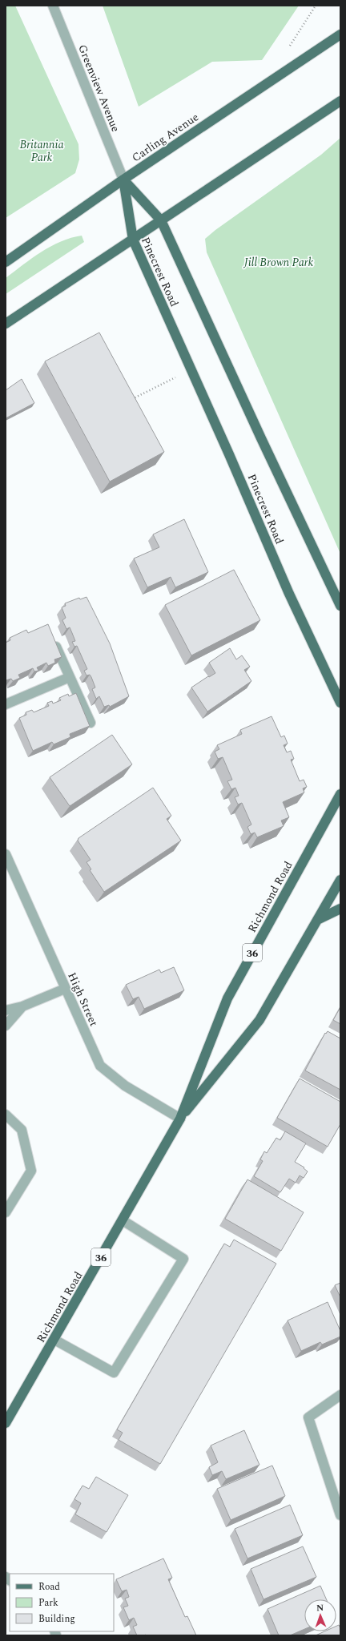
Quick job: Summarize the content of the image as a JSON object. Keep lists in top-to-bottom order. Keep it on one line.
{"streets":{"main road":["Carling Avenue","Pinecrest Road","Richmond Road","36"],"street":["Greenview Avenue","High Street"]},"crossings":[["Greenview Avenue","Carling Avenue"],["Greenview Avenue","Pinecrest Road"],["Carling Avenue","Pinecrest Road"],["Richmond Road","High Street"]],"parks":["Britannia Park","Jill Brown Park"],"legend":["Road","Park","Building"],"north":"top"}
